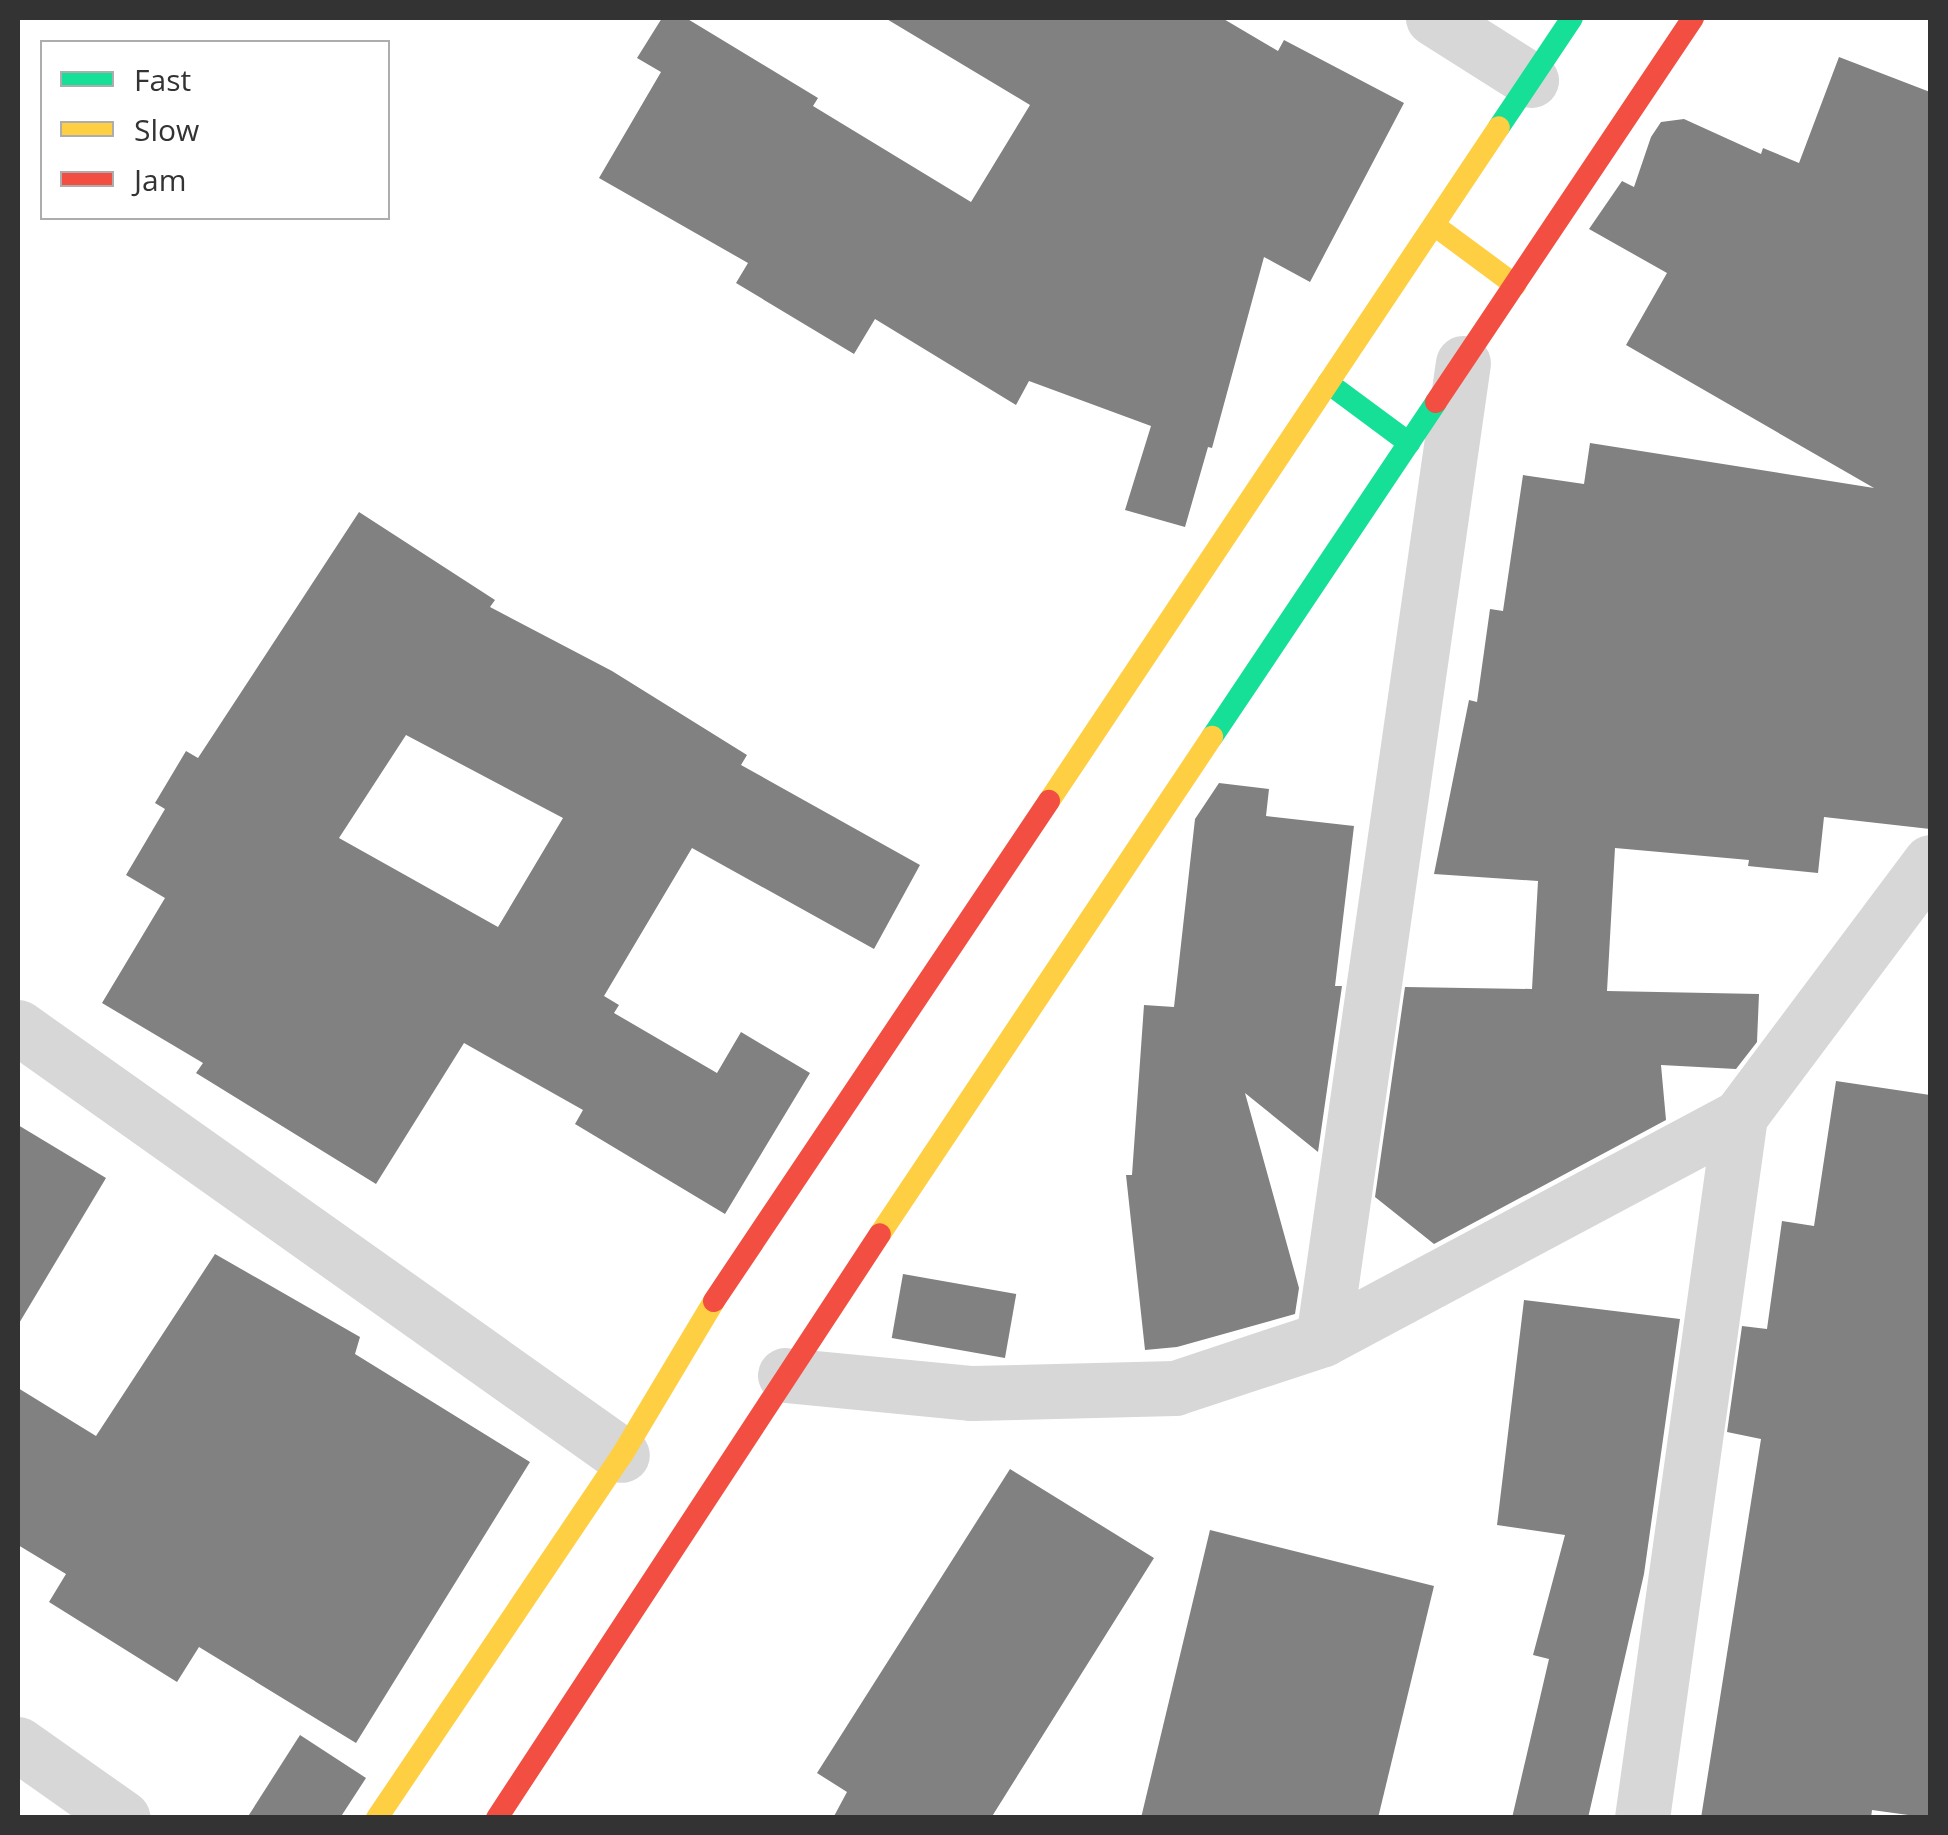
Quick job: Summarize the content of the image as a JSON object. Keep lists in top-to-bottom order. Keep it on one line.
{"legend":["Fast","Slow","Jam"]}
